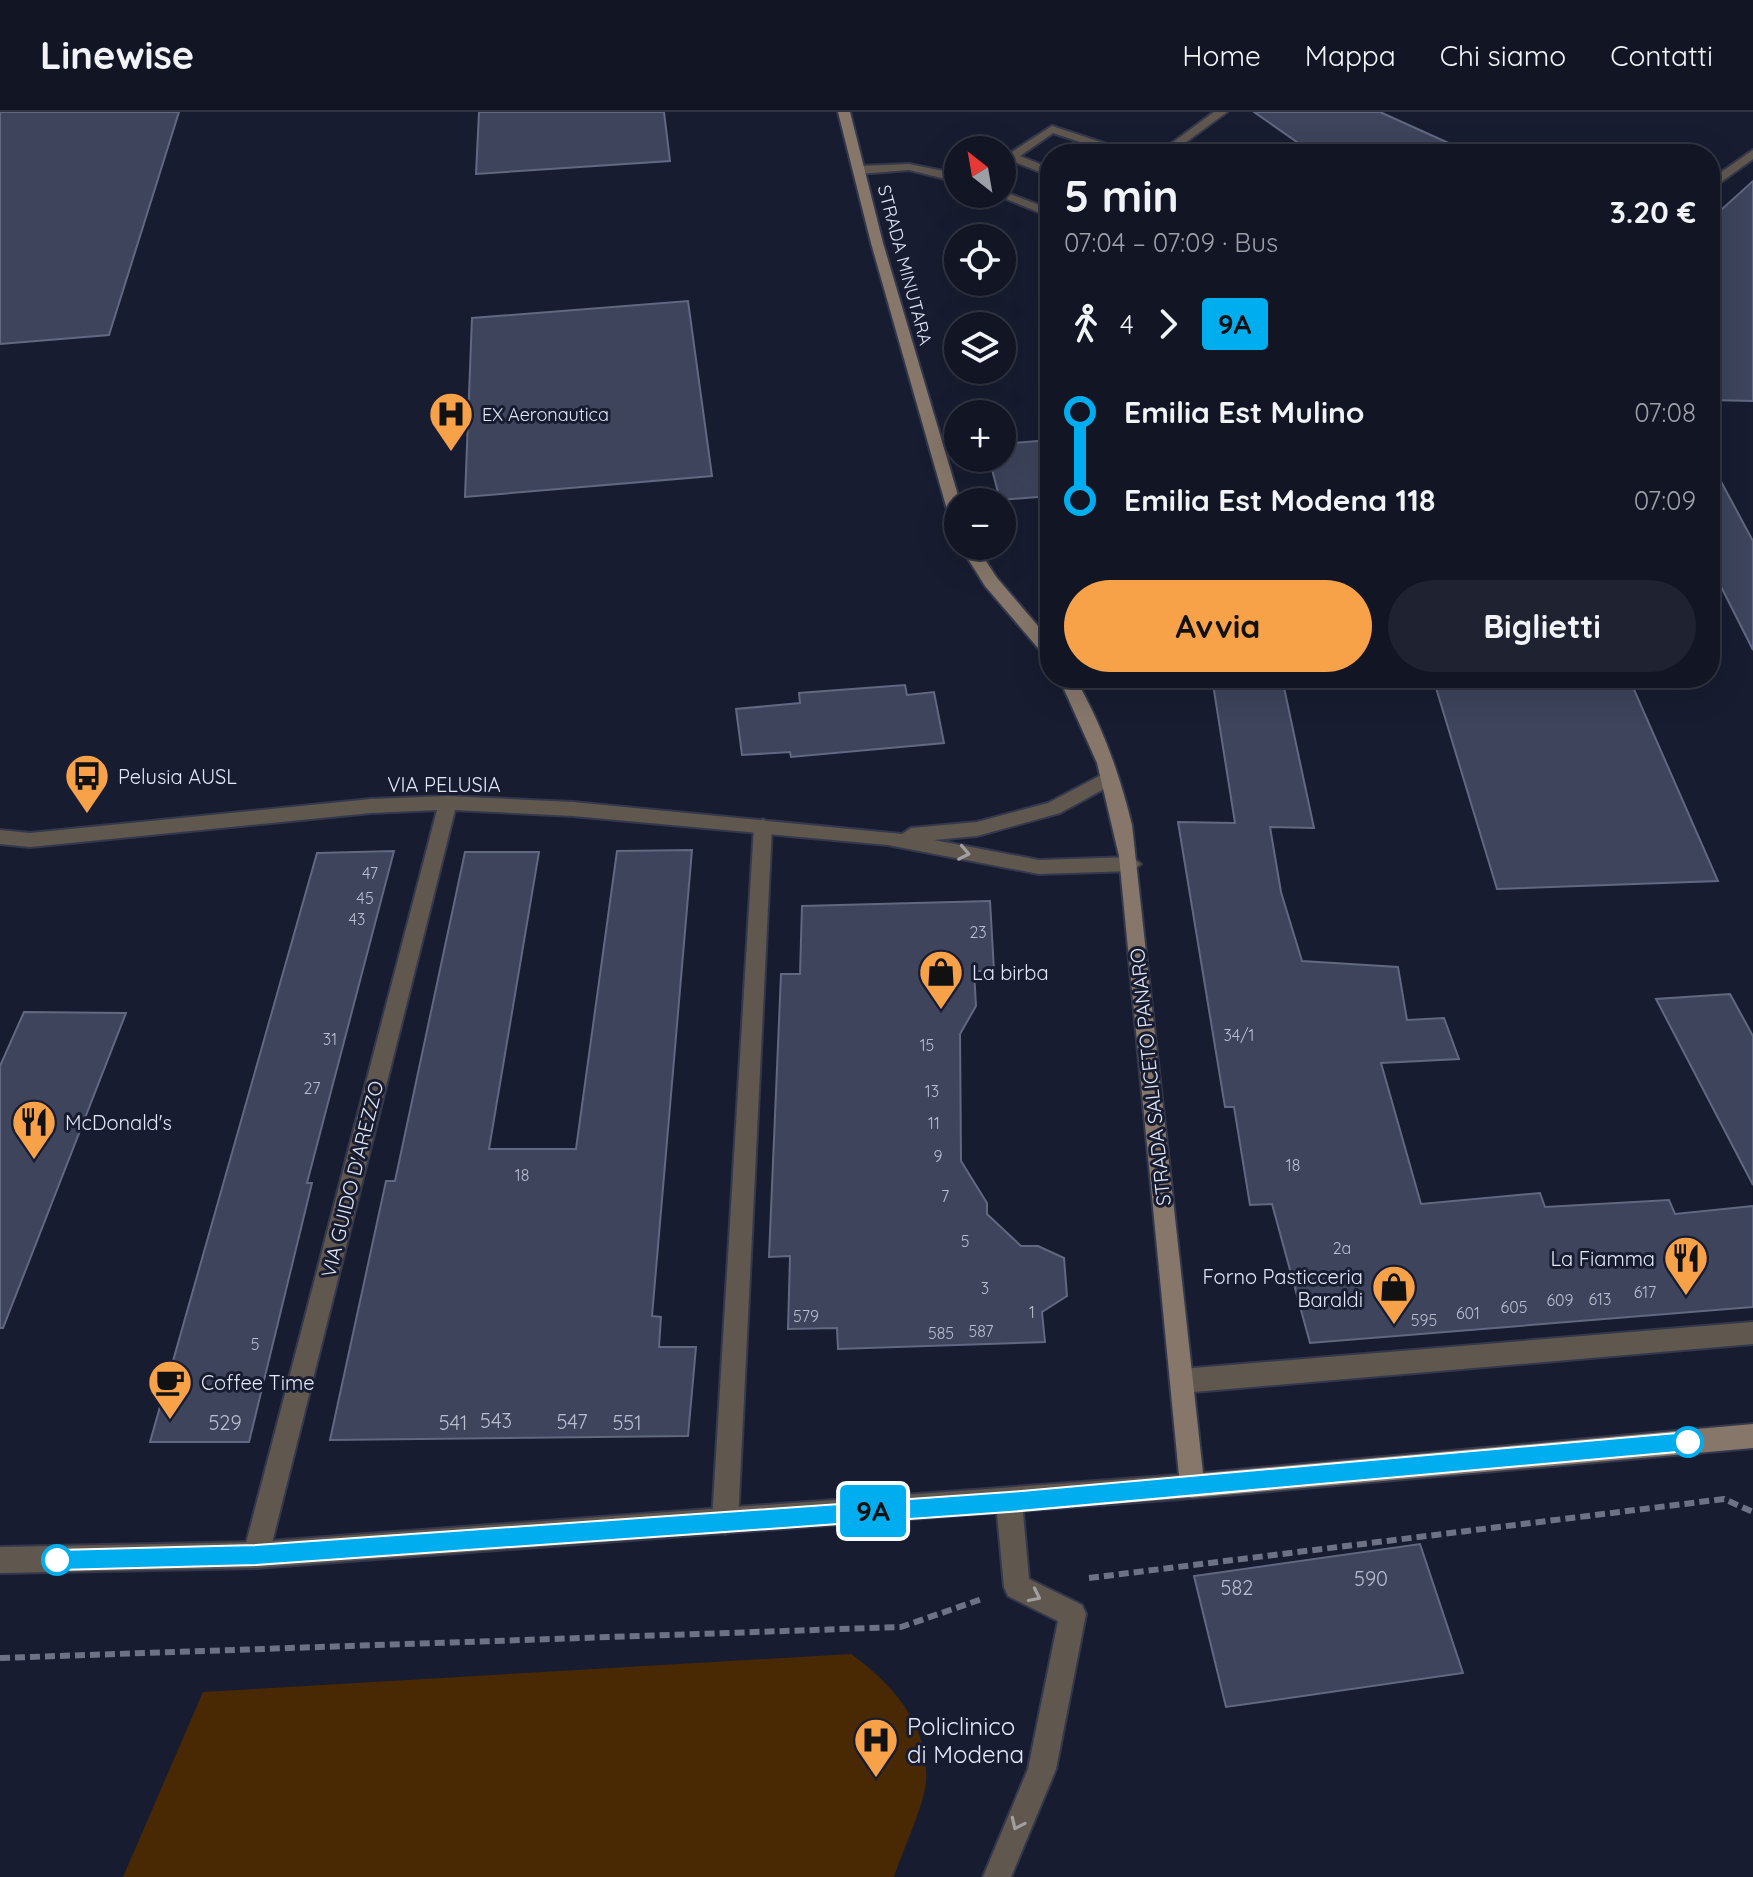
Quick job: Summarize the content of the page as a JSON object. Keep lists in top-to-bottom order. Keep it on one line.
{"streets":{"main road":["STRADA MINUTARA","STRADA SALICETO PANARO"],"street":["VIA PELUSIA","VIA GUIDO D'AREZZO"]},"crossings":[["VIA PELUSIA","STRADA SALICETO PANARO"],["VIA PELUSIA","VIA GUIDO D'AREZZO"]],"places":{"hospital":["EX Aeronautica","Policlinico di Modena"],"bus stop":["Pelusia AUSL"],"shop":["La birba","Forno Pasticceria Baraldi"],"restaurant":["McDonald's","La Fiamma"],"cafe":["Coffee Time"]},"lines":["bus line 9A"],"house_numbers":["47","45","43","23","34/1","31","15","27","13","11","9","18","18","7","5","2a","3","617","613","609","605","1","601","579","595","587","585","5","543","547","529","541","551","590","582"],"north":"top left","page":{"header":"Linewise","nav":["Home","Mappa","Chi siamo","Contatti"],"on_map":"9A","map_buttons":["+","−"],"heading":["5 min","07:04 – 07:09 · Bus","3.20 €"],"legs":["4","9A"],"list":[{"name":"Emilia Est Mulino","value":"07:08"},{"name":"Emilia Est Modena 118","value":"07:09"}],"buttons":["Avvia","Biglietti"]}}
